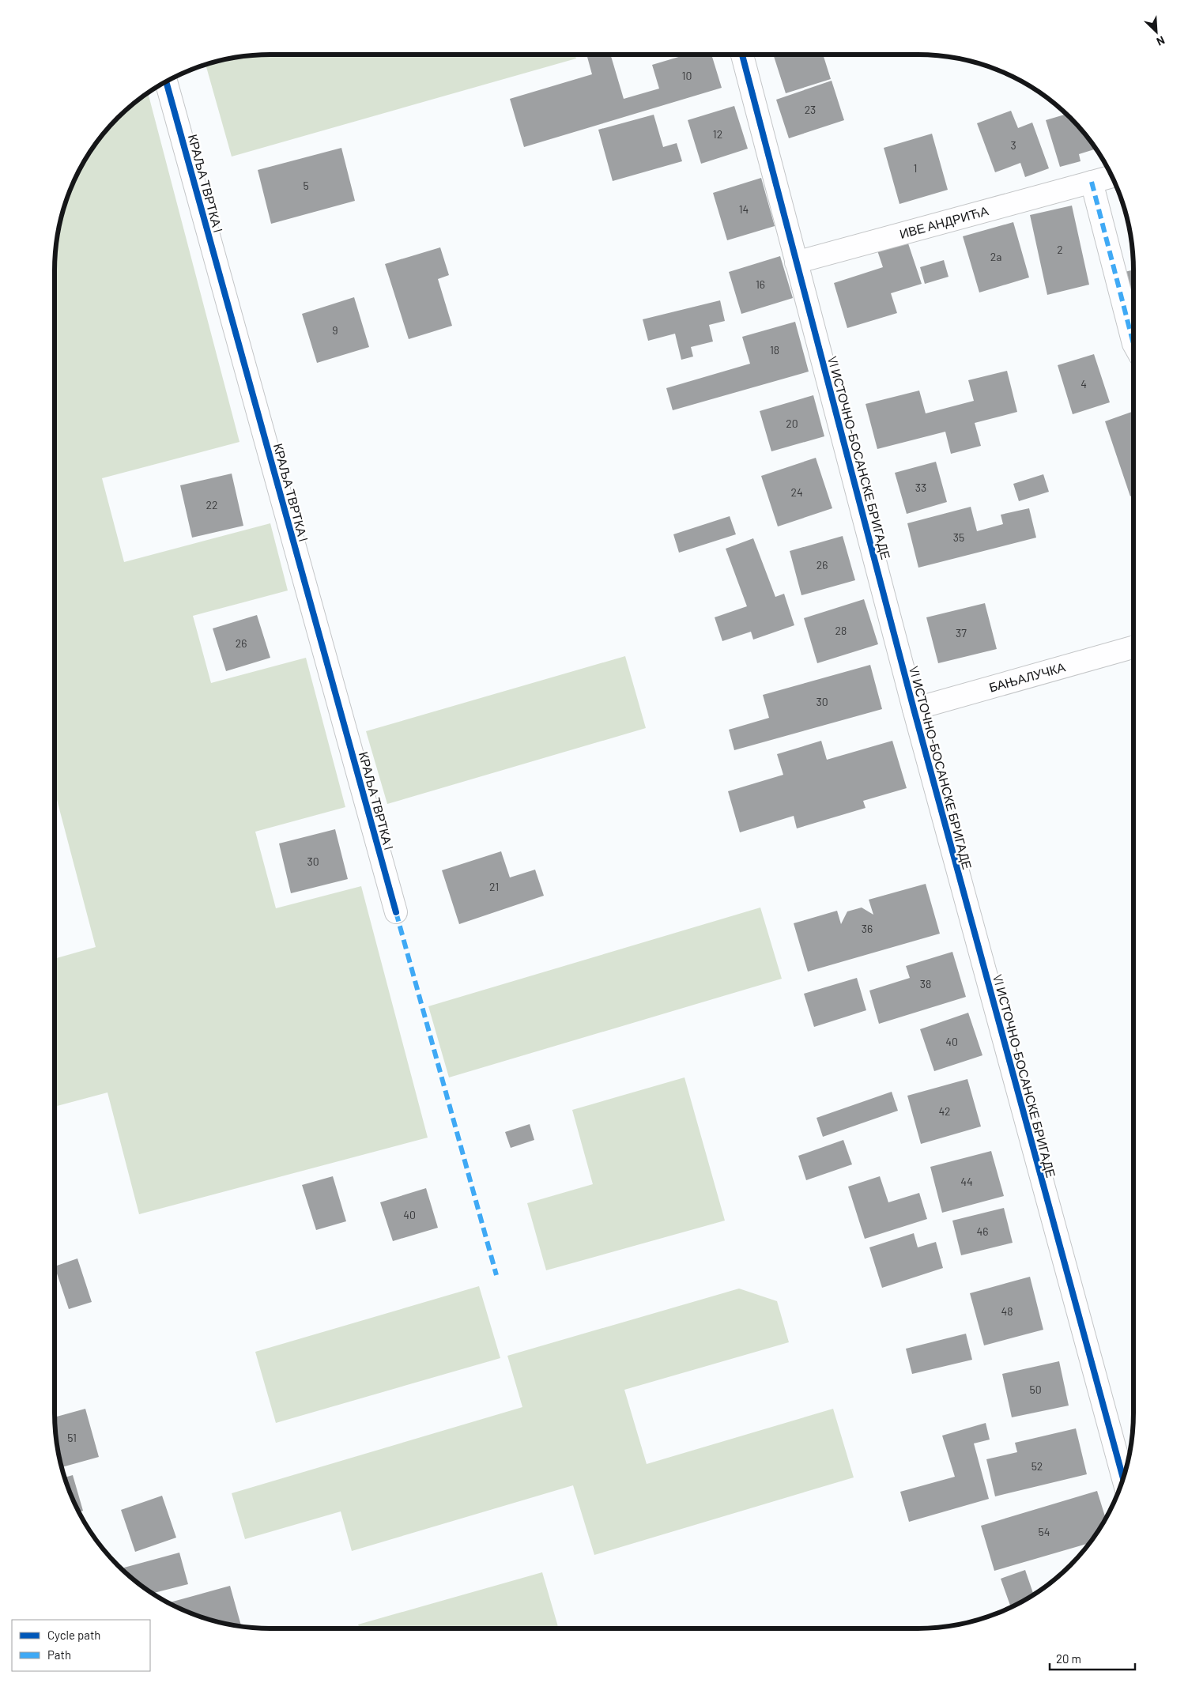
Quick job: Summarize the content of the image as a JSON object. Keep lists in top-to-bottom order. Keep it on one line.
{"streets":{"street":["КРАЉА ТВРТКА I","ИВЕ АНДРИЋА","VI ИСТОЧНО-БОСАНСКЕ БРИГАДЕ","БАЊАЛУЧКА"]},"crossings":[["ИВЕ АНДРИЋА","VI ИСТОЧНО-БОСАНСКЕ БРИГАДЕ"],["VI ИСТОЧНО-БОСАНСКЕ БРИГАДЕ","БАЊАЛУЧКА"]],"house_numbers":["10","23","12","3","1","5","14","2","2a","16","9","18","4","20","33","24","22","35","26","28","37","26","30","30","21","36","38","40","42","44","40","46","48","50","51","52","54"],"legend":["Cycle path","Path"],"scale_bar":"20 m","north":"bottom right"}
